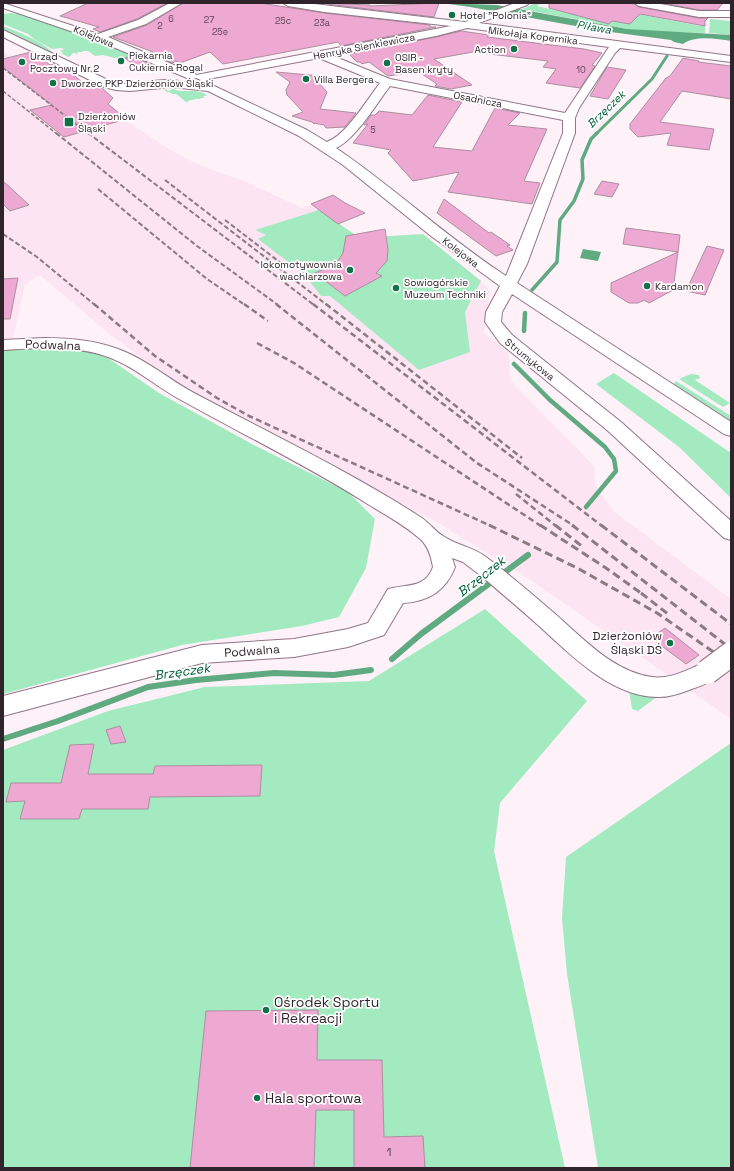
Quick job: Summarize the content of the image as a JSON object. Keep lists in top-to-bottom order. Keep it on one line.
{"streets":{"street":["Mikołaja Kopernika","Kolejowa","Henryka Sienkiewicza","Osadnicza","Podwalna","Strumykowa"]},"crossings":[["Mikołaja Kopernika","Henryka Sienkiewicza"],["Mikołaja Kopernika","Strumykowa"],["Kolejowa","Henryka Sienkiewicza"],["Kolejowa","Strumykowa"],["Henryka Sienkiewicza","Osadnicza"],["Osadnicza","Strumykowa"]],"water":["Piława","Brzęczek"],"places":{"other":["Hotel \"Polonia\"","Action","Piekarnia Cukiernia Rogal","Urząd Pocztowy Nr 2","OSIR - Basen kryty","Villa Bergera","Dworzec PKP Dzierżoniów Śląski","lokomotywownia wachlarzowa","Kardamon","Sowiogórskie Muzeum Techniki","Dzierżoniów Śląski DŚ","Ośrodek Sportu i Rekreacji","Hala sportowa"],"transit":["Dzierżoniów Śląski"]},"house_numbers":["6","27","25c","23a","2","25e","10","5","1"]}
